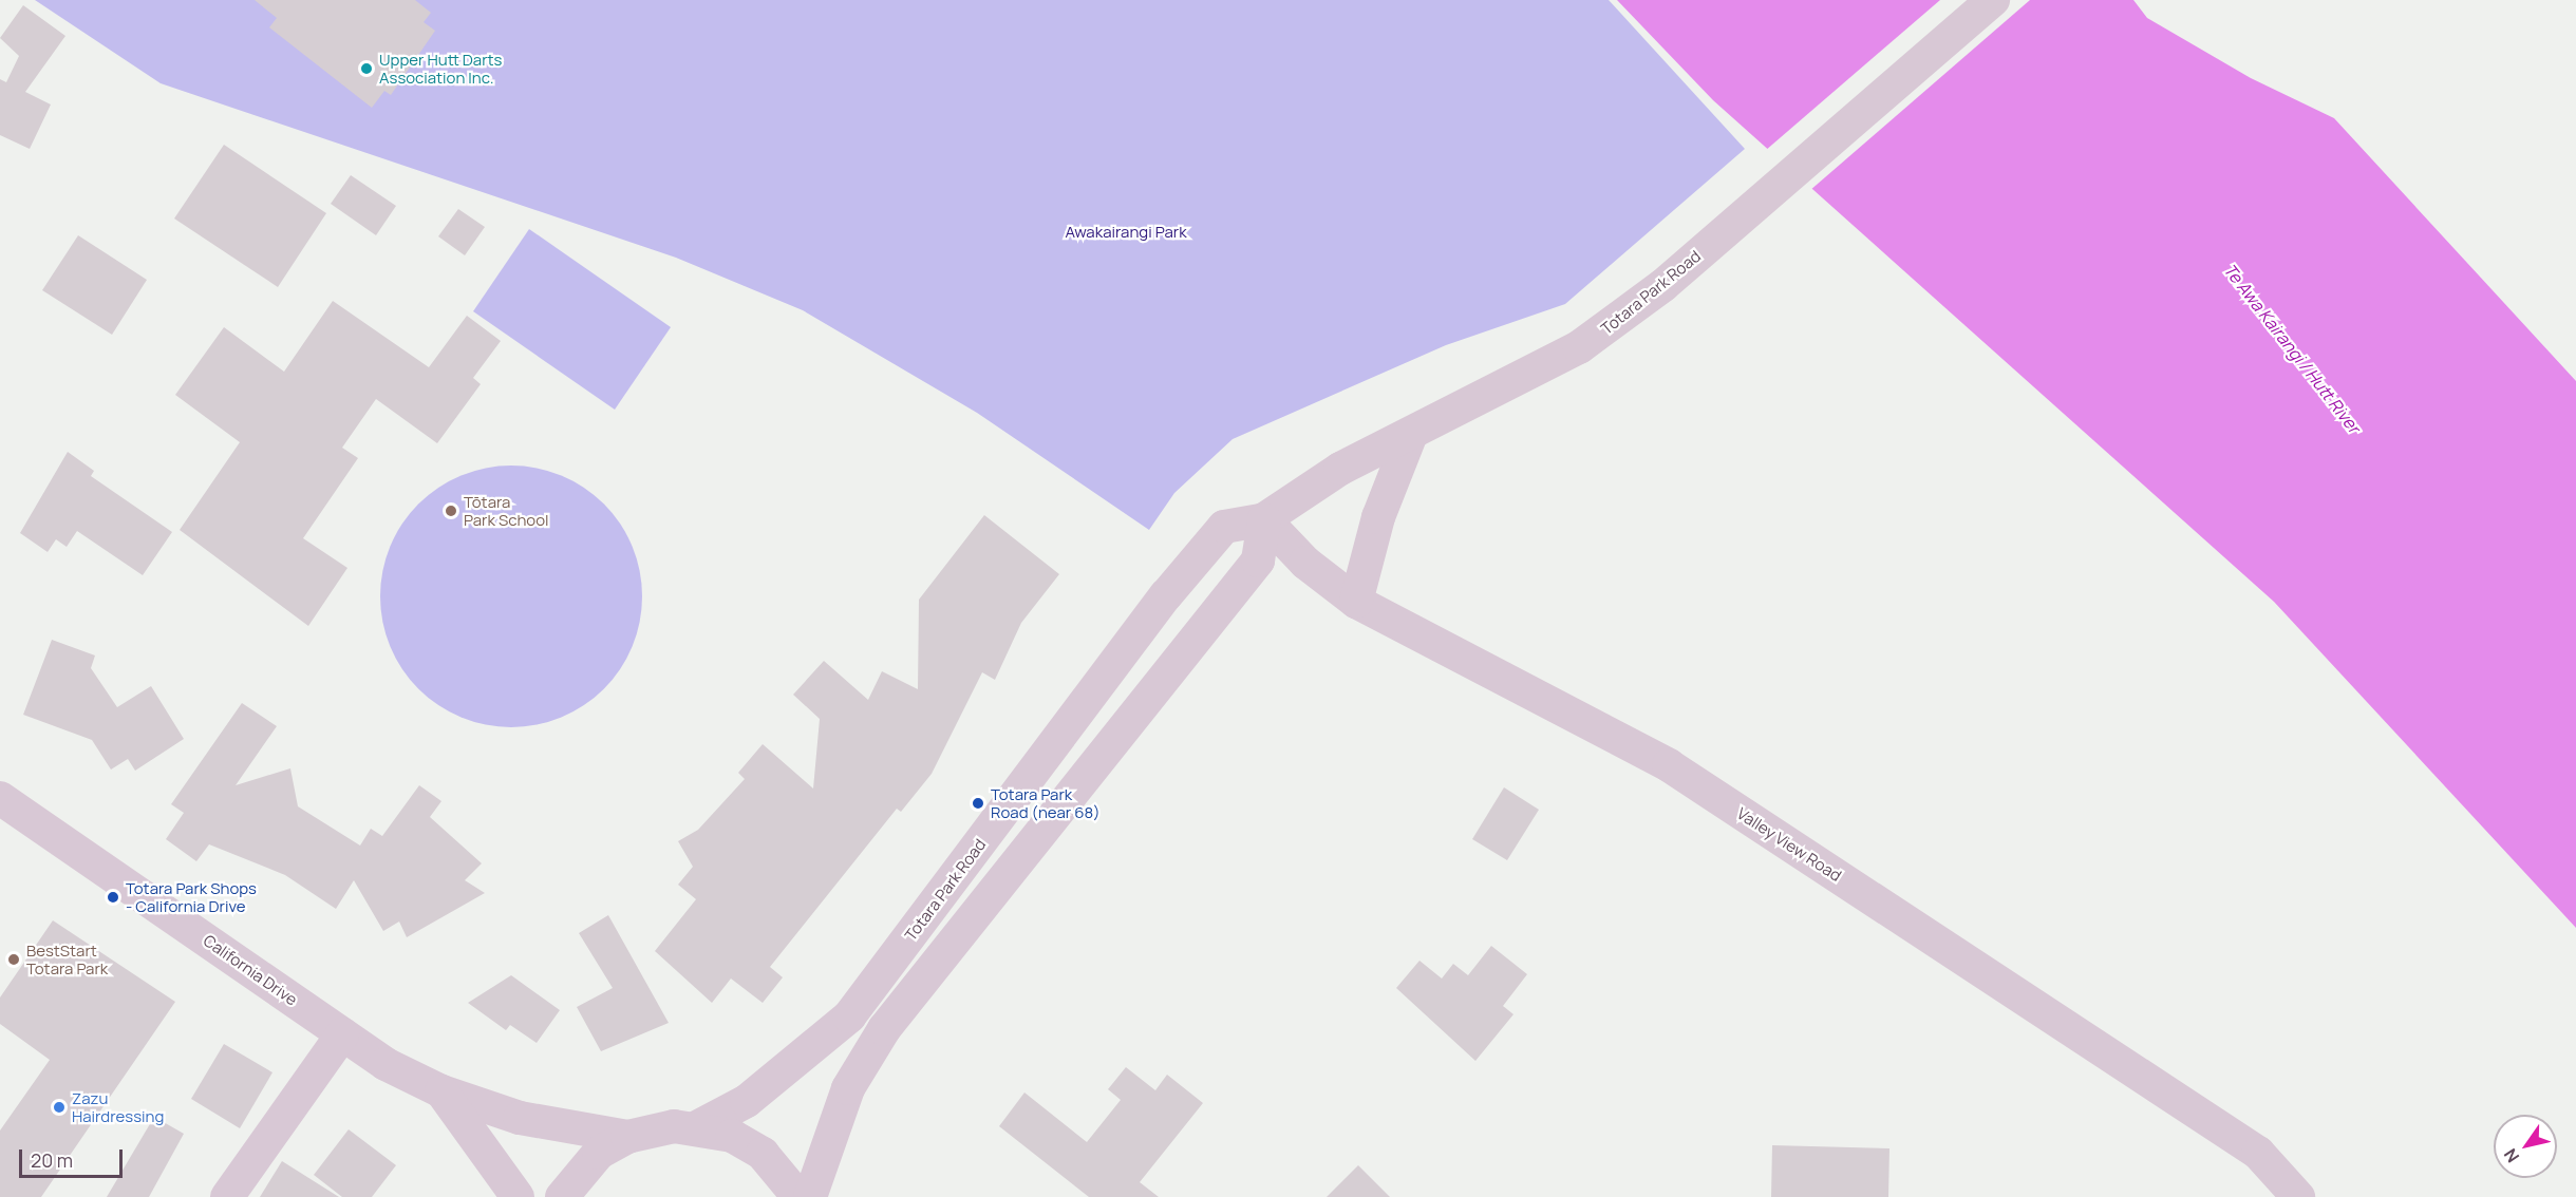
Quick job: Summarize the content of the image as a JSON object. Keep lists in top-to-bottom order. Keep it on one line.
{"streets":{"street":["Totara Park Road","Valley View Road","California Drive"]},"crossings":[["Totara Park Road","Valley View Road"]],"water":["Te Awa Kairangi / Hutt River"],"parks":["Awakairangi Park"],"places":["Upper Hutt Darts Association Inc.","Tōtara Park School","Totara Park Road (near 68)","Totara Park Shops - California Drive","BestStart Totara Park","Zazu Hairdressing"],"scale_bar":"20 m","north":"bottom left"}
